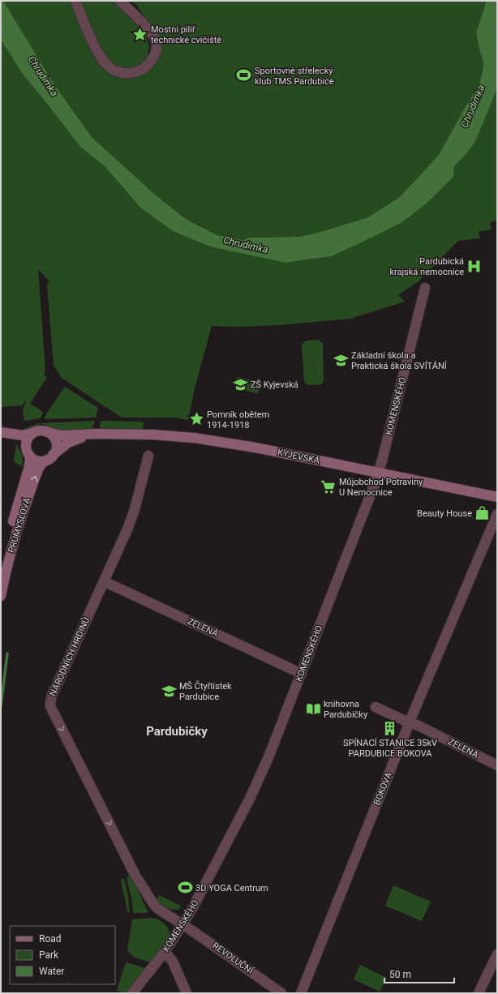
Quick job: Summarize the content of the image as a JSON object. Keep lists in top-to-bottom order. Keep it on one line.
{"streets":{"street":["KOMENSKÉHO","KYJEVSKÁ","PRŮMYSLOVÁ","ZELENÁ","NÁRODNÍCH HRDINŮ","BOKOVA","REVOLUČNÍ"]},"crossings":[["KOMENSKÉHO","KYJEVSKÁ"],["KOMENSKÉHO","ZELENÁ"],["KOMENSKÉHO","NÁRODNÍCH HRDINŮ"],["KOMENSKÉHO","REVOLUČNÍ"],["KYJEVSKÁ","PRŮMYSLOVÁ"],["ZELENÁ","NÁRODNÍCH HRDINŮ"],["ZELENÁ","BOKOVA"],["NÁRODNÍCH HRDINŮ","REVOLUČNÍ"]],"one_way":["NÁRODNÍCH HRDINŮ"],"districts":["Pardubičky"],"water":["Chrudimka"],"places":{"place":["Mostní pilíř technické cvičiště","Pomník obětem 1914-1918"],"sports":["Sportovně střelecký klub TMS Pardubice","3D YOGA Centrum"],"hospital":["Pardubická krajská nemocnice"],"school or university":["Základní škola a Praktická škola SVÍTÁNÍ","ZŠ Kyjevská","MŠ Čtyřlístek Pardubice"],"supermarket":["Můjobchod Potraviny U Nemocnice"],"shop":["Beauty House"],"library":["knihovna Pardubičky"],"building":["SPÍNACÍ STANICE 35kV PARDUBICE BOKOVA"]},"legend":["Road","Park","Water"],"scale_bar":"50 m"}
